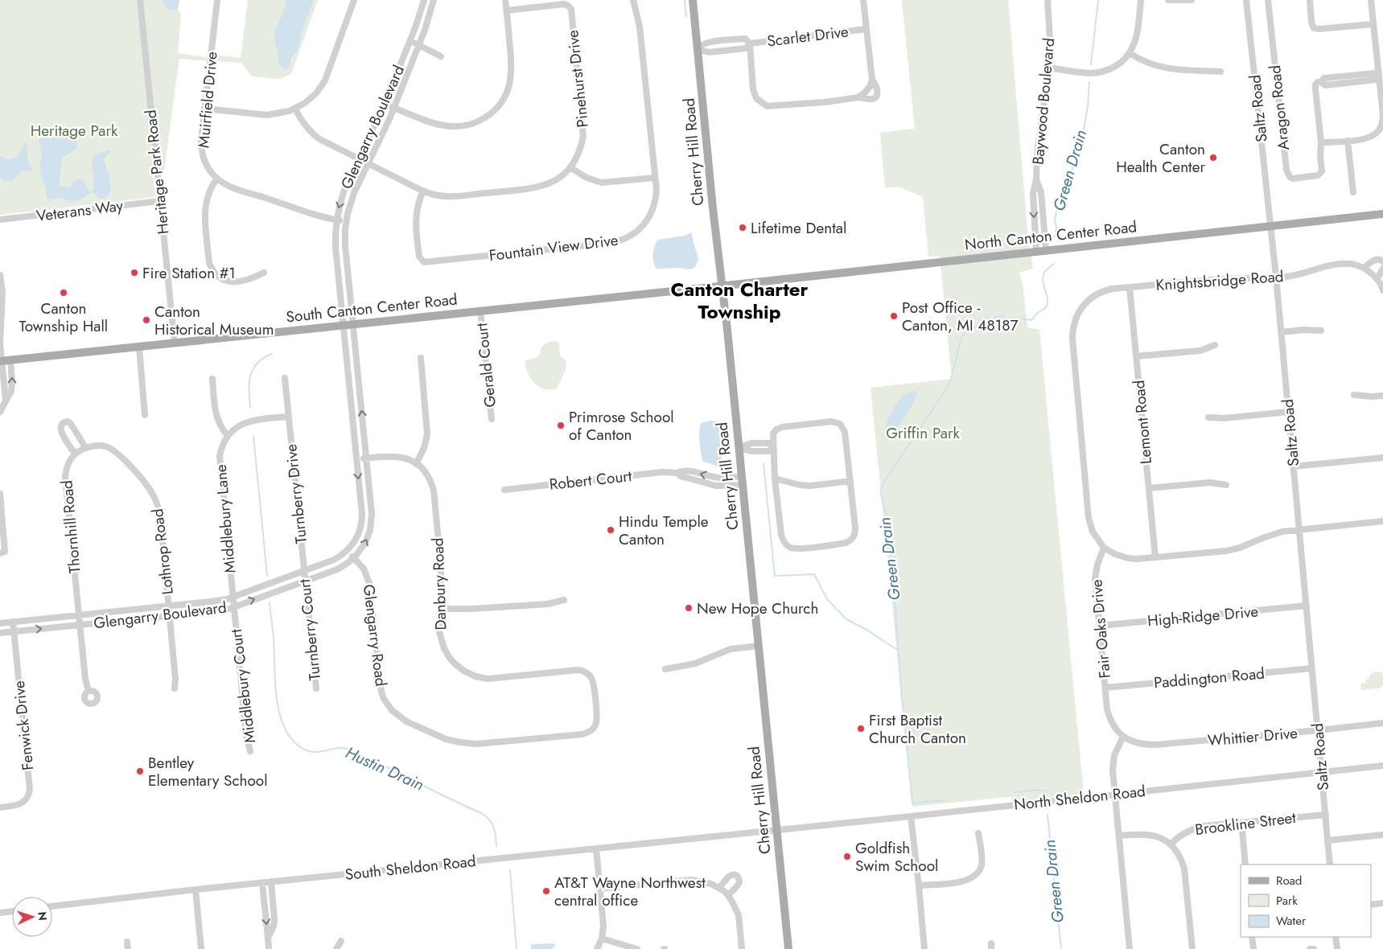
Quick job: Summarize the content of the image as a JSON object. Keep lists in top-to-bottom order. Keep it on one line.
{"streets":{"main road":["Cherry Hill Road","North Canton Center Road","South Canton Center Road"],"street":["Scarlet Drive","Pinehurst Drive","Muirfield Drive","Baywood Boulevard","Aragon Road","Saltz Road","Glengarry Boulevard","Heritage Park Road","Veterans Way","Fountain View Drive","Knightsbridge Road","Gerald Court","Lemont Road","Robert Court","Turnberry Drive","Middlebury Lane","Thornhill Road","Lothrop Road","Danbury Road","High-Ridge Drive","Fair Oaks Drive","Turnberry Court","Glengarry Road","Paddington Road","Middlebury Court","Fenwick Drive","Whittier Drive","North Sheldon Road","Brookline Street","South Sheldon Road"]},"crossings":[["Scarlet Drive","Cherry Hill Road"],["Pinehurst Drive","Glengarry Boulevard"],["Pinehurst Drive","Fountain View Drive"],["Muirfield Drive","Glengarry Boulevard"],["Baywood Boulevard","North Canton Center Road"],["Saltz Road","North Canton Center Road"],["Saltz Road","Knightsbridge Road"],["Saltz Road","High-Ridge Drive"],["Saltz Road","Paddington Road"],["Saltz Road","Whittier Drive"],["Saltz Road","North Sheldon Road"],["Saltz Road","Brookline Street"],["Glengarry Boulevard","South Canton Center Road"],["Glengarry Boulevard","Turnberry Drive"],["Glengarry Boulevard","Middlebury Lane"],["Glengarry Boulevard","Thornhill Road"],["Glengarry Boulevard","Lothrop Road"],["Glengarry Boulevard","Danbury Road"],["Glengarry Boulevard","Turnberry Court"],["Glengarry Boulevard","Glengarry Road"],["Glengarry Boulevard","Middlebury Court"],["Glengarry Boulevard","Fenwick Drive"],["Cherry Hill Road","North Canton Center Road"],["Cherry Hill Road","South Canton Center Road"],["Cherry Hill Road","Robert Court"],["Cherry Hill Road","North Sheldon Road"],["Cherry Hill Road","South Sheldon Road"],["Heritage Park Road","Veterans Way"],["Heritage Park Road","South Canton Center Road"],["North Canton Center Road","South Canton Center Road"],["Knightsbridge Road","Lemont Road"],["Knightsbridge Road","Fair Oaks Drive"],["South Canton Center Road","Gerald Court"],["Turnberry Drive","Turnberry Court"],["Middlebury Lane","Middlebury Court"],["Danbury Road","Glengarry Road"],["High-Ridge Drive","Fair Oaks Drive"],["Fair Oaks Drive","Paddington Road"],["Fair Oaks Drive","Whittier Drive"],["North Sheldon Road","South Sheldon Road"]],"districts":["Canton Charter Township"],"water":["Green Drain","Hustin Drain"],"parks":["Heritage Park","Griffin Park"],"places":["Canton Health Center","Lifetime Dental","Fire Station #1","Canton Township Hall","Post Office - Canton, MI 48187","Canton Historical Museum","Primrose School of Canton","Hindu Temple Canton","New Hope Church","First Baptist Church Canton","Bentley Elementary School","Goldfish Swim School","AT&T Wayne Northwest central office"],"legend":["Road","Park","Water"],"north":"right"}
